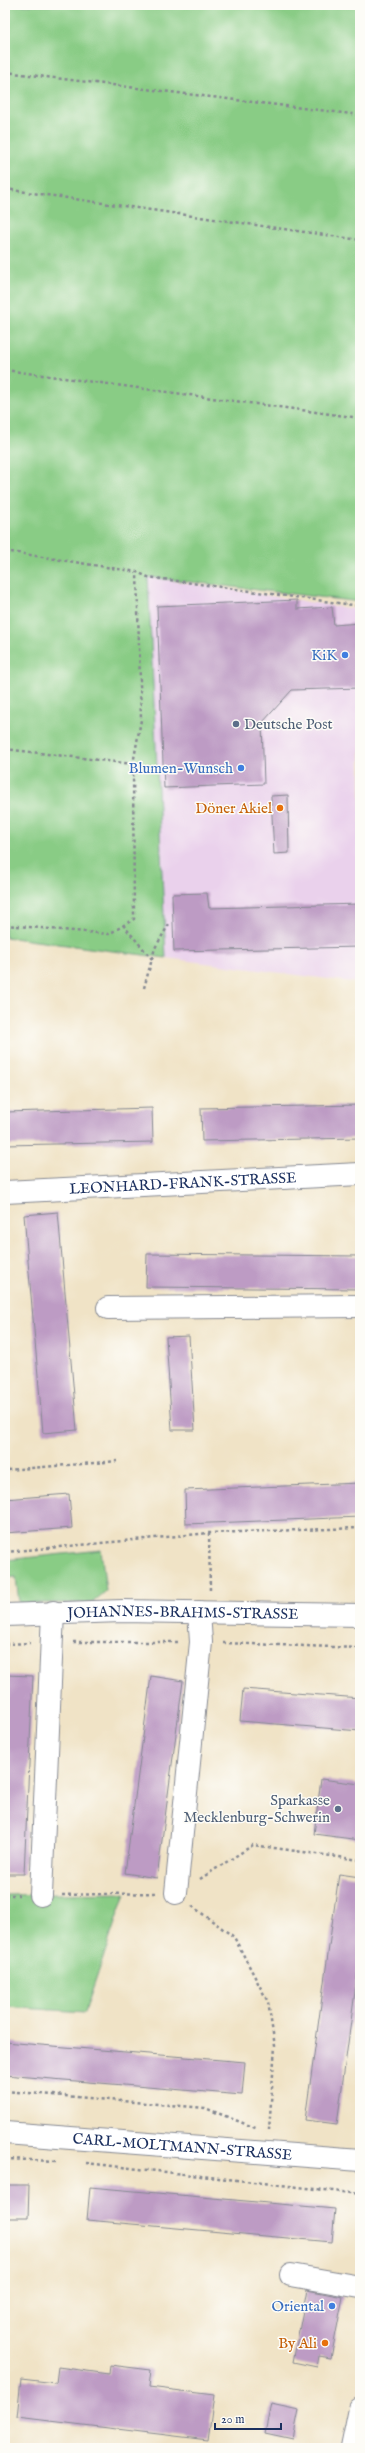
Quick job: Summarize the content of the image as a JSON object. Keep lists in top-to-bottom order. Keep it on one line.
{"streets":{"street":["LEONHARD-FRANK-STRASSE","JOHANNES-BRAHMS-STRASSE","CARL-MOLTMANN-STRASSE"]},"places":["KiK","Deutsche Post","Blumen-Wunsch","Döner Akiel","Sparkasse Mecklenburg-Schwerin","Oriental","By Ali"],"scale_bar":"20 m"}
